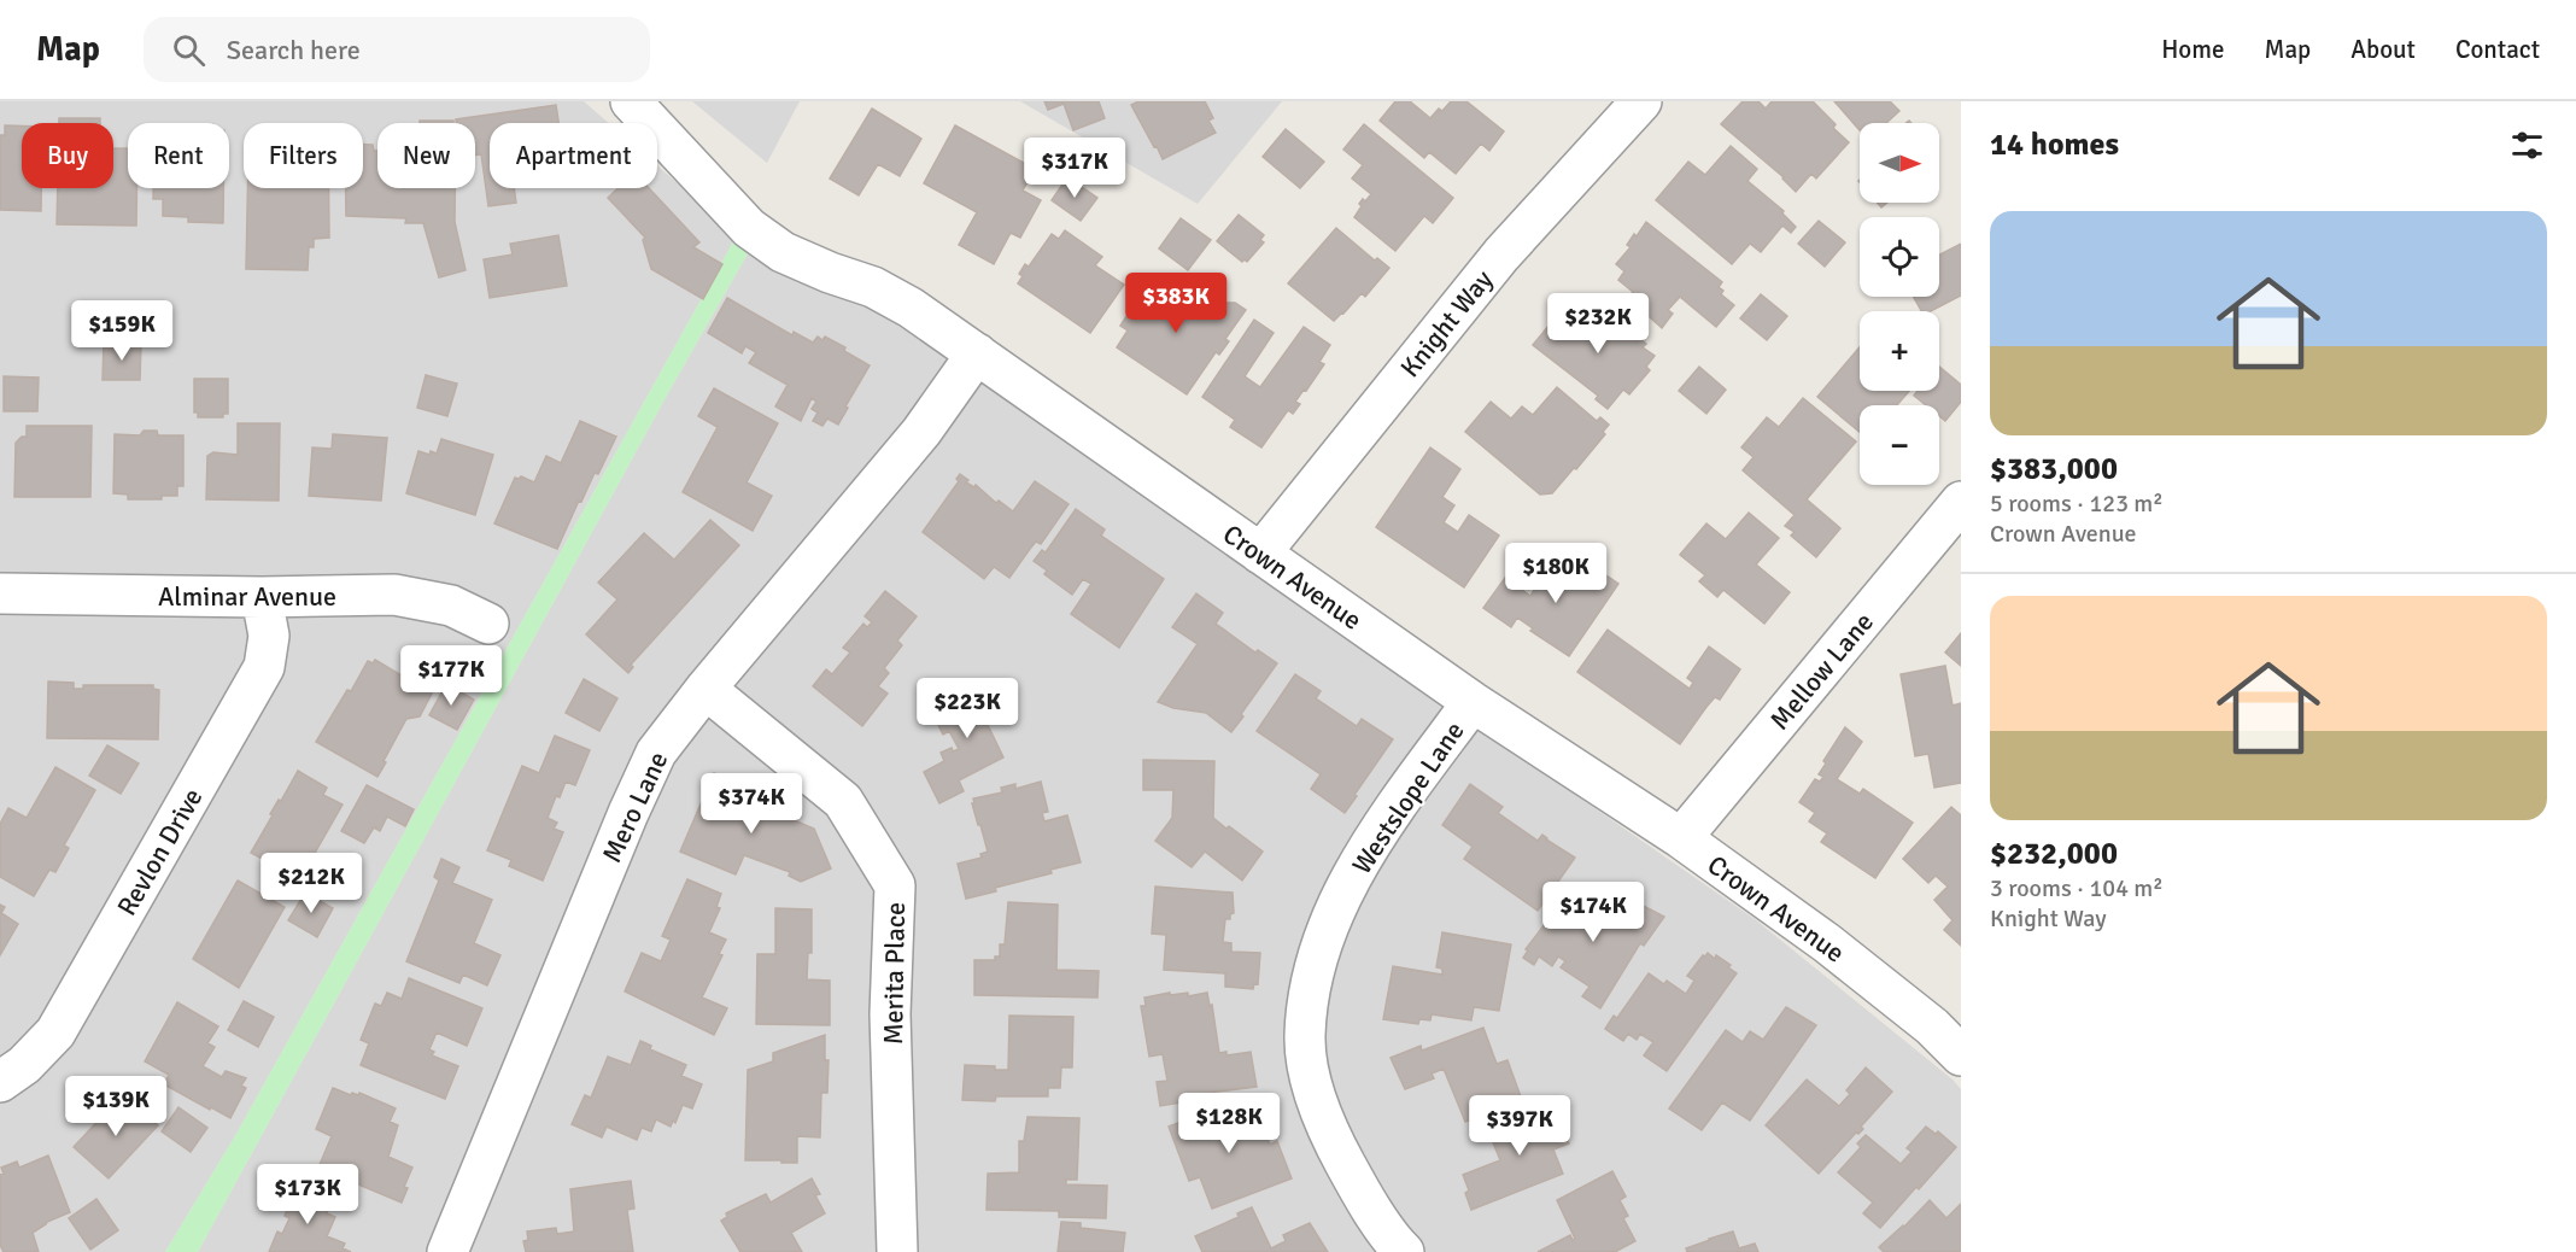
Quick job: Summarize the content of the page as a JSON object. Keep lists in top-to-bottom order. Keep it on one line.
{"streets":{"street":["Knight Way","Crown Avenue","Alminar Avenue","Mellow Lane","Westslope Lane","Mero Lane","Revlon Drive","Merita Place"]},"crossings":[["Knight Way","Crown Avenue"],["Crown Avenue","Mellow Lane"],["Crown Avenue","Westslope Lane"],["Crown Avenue","Mero Lane"],["Alminar Avenue","Revlon Drive"],["Mero Lane","Merita Place"]],"north":"right","page":{"header":"Map","search":"Search here","nav":["Home","Map","About","Contact"],"heading":"14 homes","map_buttons":["+","−"],"chip":["Buy","Rent","Filters","New","Apartment"],"price":["$317K","$383K","$232K","$159K","$180K","$177K","$223K","$374K","$212K","$174K","$139K","$128K","$397K","$173K"],"list":[{"name":"$383,000","note":"5 rooms · 123 m² · Crown Avenue"},{"name":"$232,000","note":"3 rooms · 104 m² · Knight Way"}]}}
